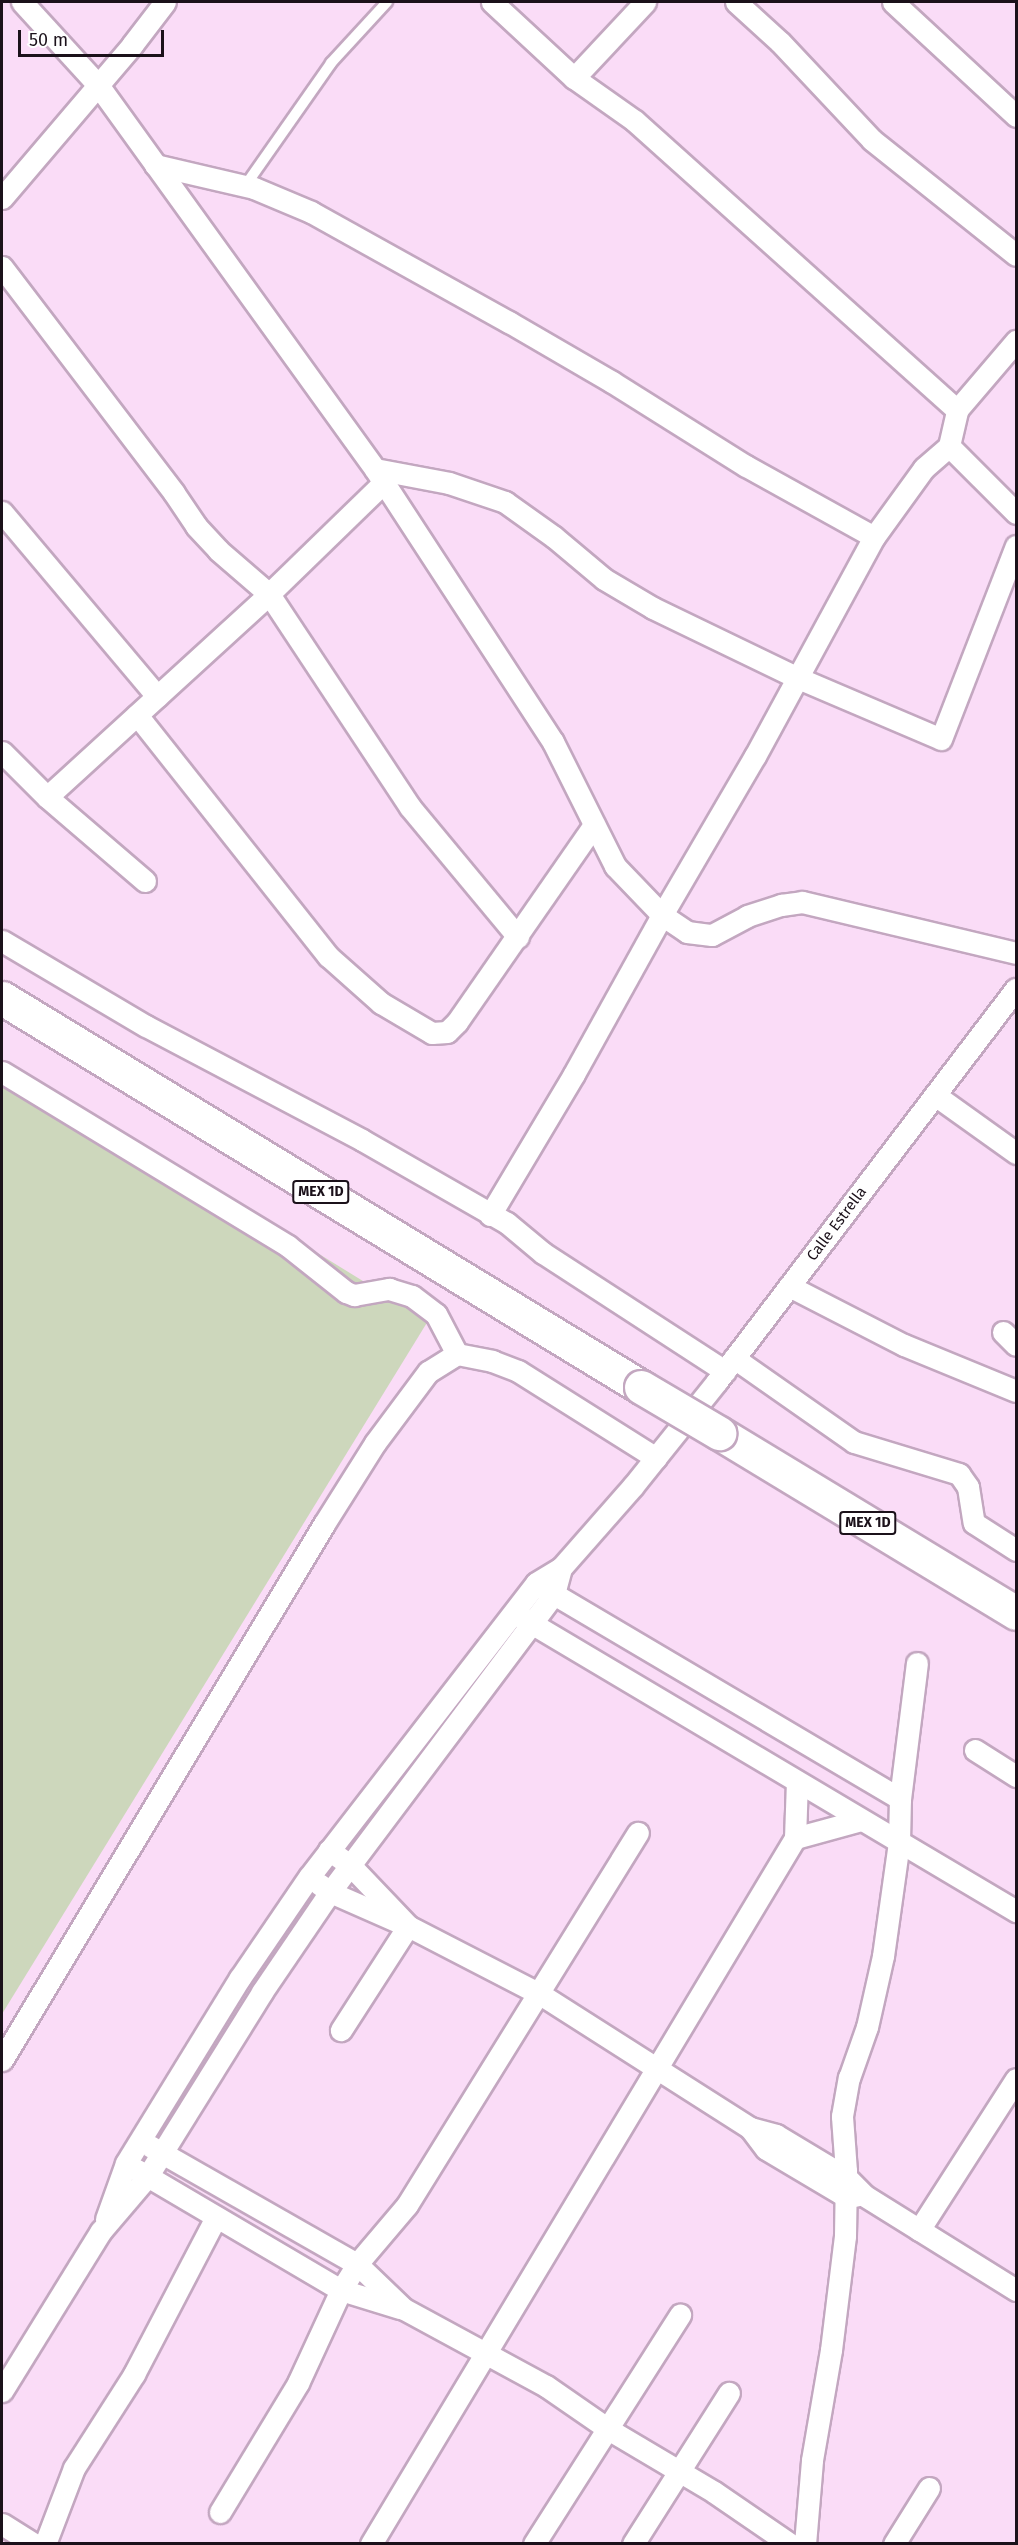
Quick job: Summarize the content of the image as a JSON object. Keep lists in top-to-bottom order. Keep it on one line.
{"streets":{"highway":["MEX 1D"],"street":["Calle Estrella"]},"scale_bar":"50 m"}
